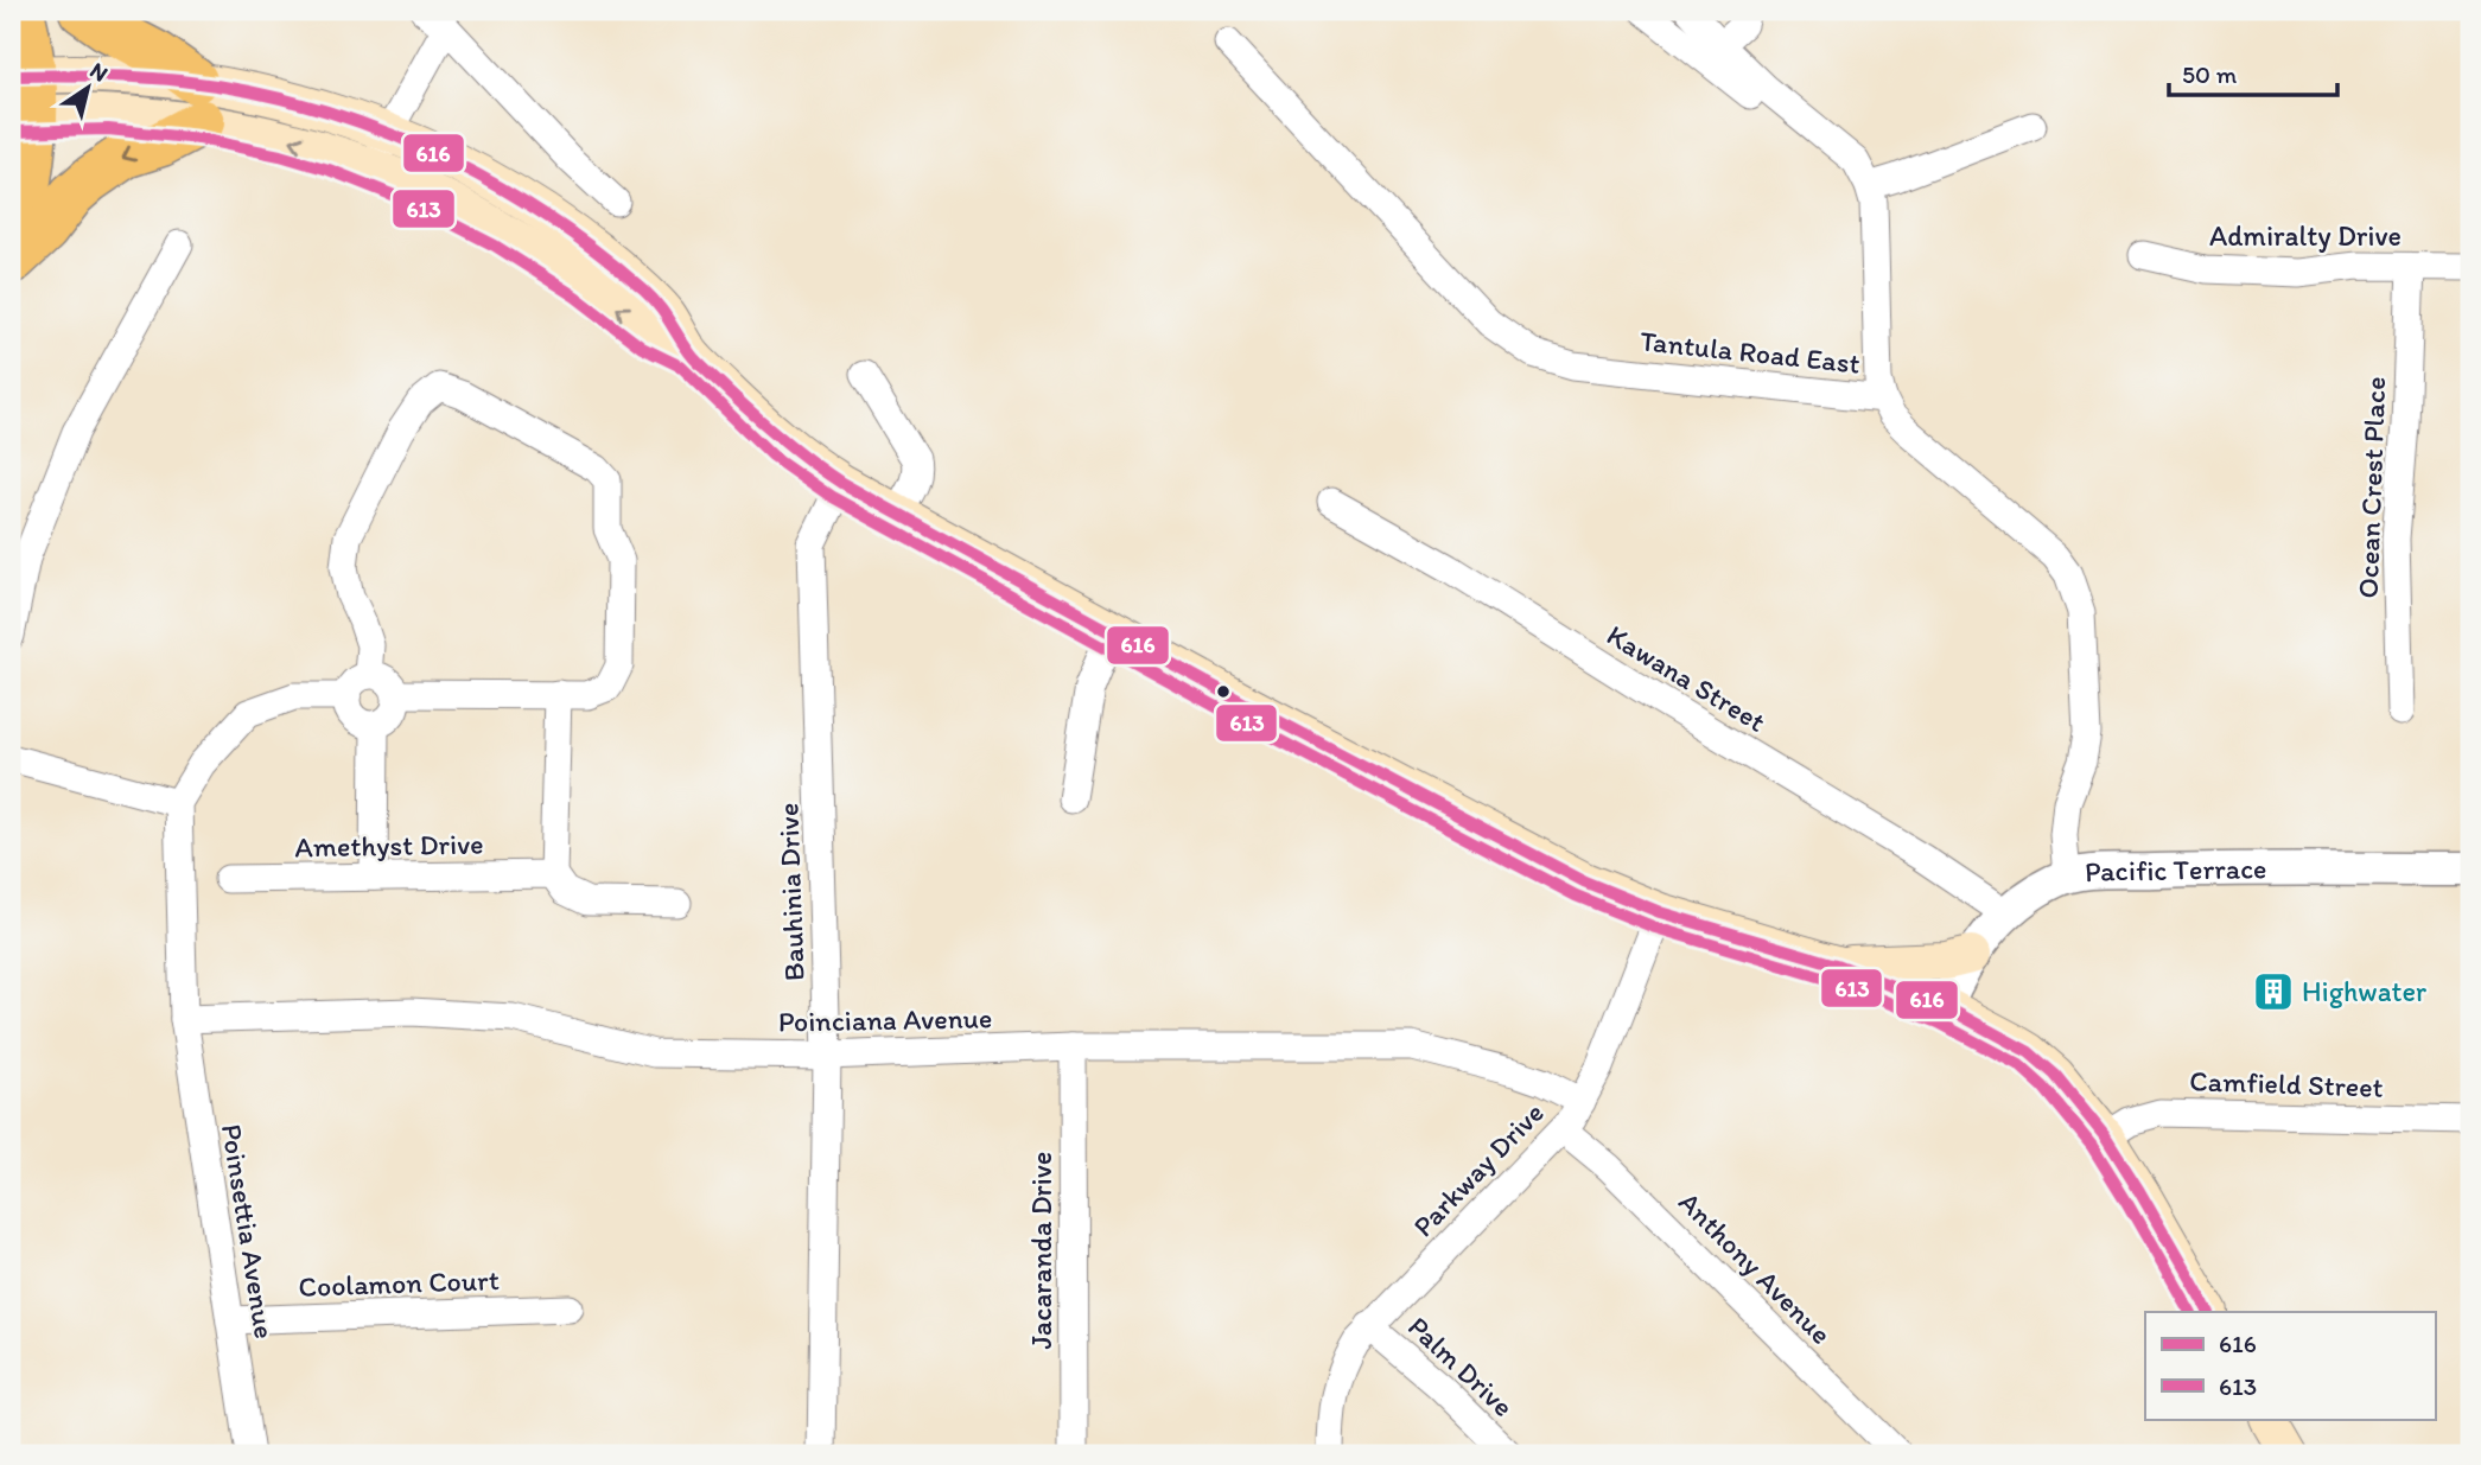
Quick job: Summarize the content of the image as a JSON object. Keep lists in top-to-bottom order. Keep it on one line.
{"streets":{"street":["Admiralty Drive","Tantula Road East","Ocean Crest Place","Kawana Street","Amethyst Drive","Pacific Terrace","Bauhinia Drive","Poinciana Avenue","Camfield Street","Parkway Drive","Poinsettia Avenue","Jacaranda Drive","Anthony Avenue","Coolamon Court","Palm Drive"]},"crossings":[["Admiralty Drive","Ocean Crest Place"],["Tantula Road East","Pacific Terrace"],["Kawana Street","Pacific Terrace"],["Bauhinia Drive","Poinciana Avenue"],["Poinciana Avenue","Parkway Drive"],["Poinciana Avenue","Poinsettia Avenue"],["Poinciana Avenue","Jacaranda Drive"],["Parkway Drive","Anthony Avenue"],["Parkway Drive","Palm Drive"],["Poinsettia Avenue","Coolamon Court"]],"places":{"building":["Highwater"]},"lines":["transit line 616","transit line 613"],"legend":["616","613"],"scale_bar":"50 m","north":"top right"}
